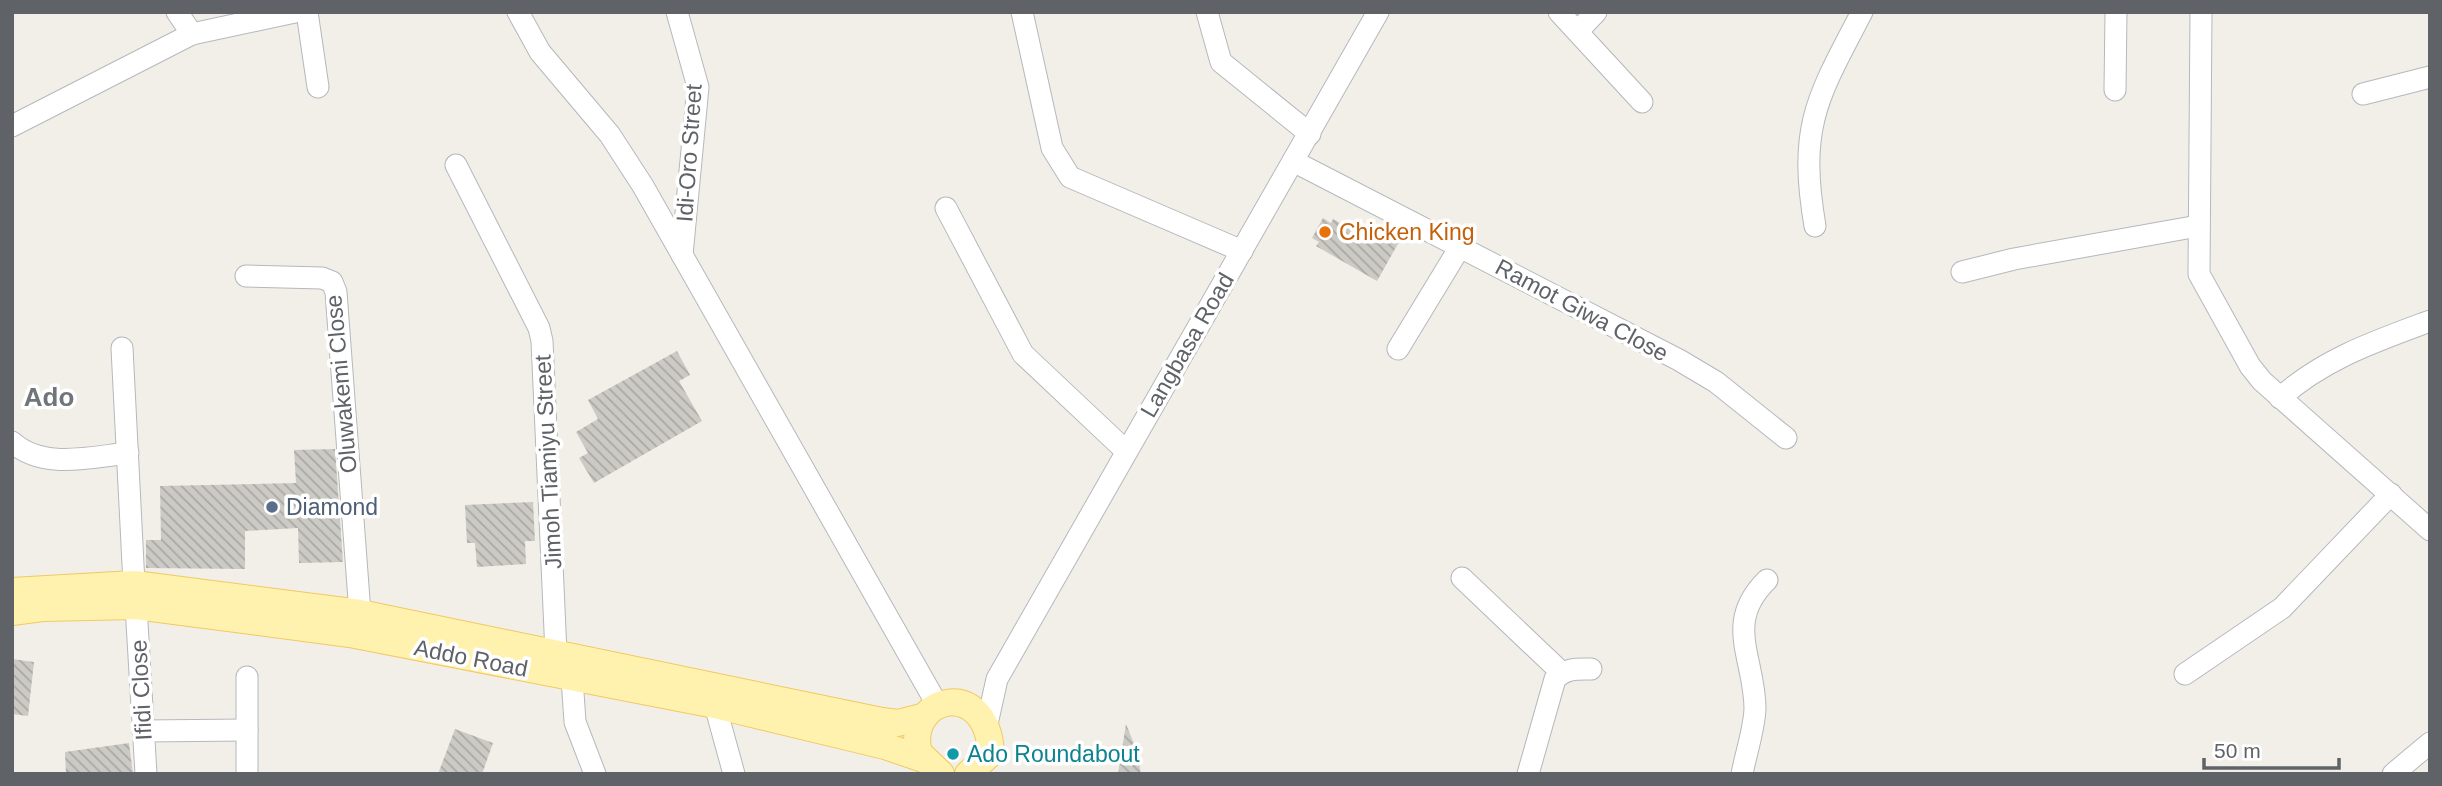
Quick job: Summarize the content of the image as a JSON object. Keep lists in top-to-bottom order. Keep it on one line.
{"streets":{"main road":["Addo Road"],"street":["Idi-Oro Street","Ramot Giwa Close","Langbasa Road","Oluwakemi Close","Jimoh Tiamiyu Street","Ifidi Close"]},"crossings":[["Ramot Giwa Close","Langbasa Road"],["Oluwakemi Close","Addo Road"],["Jimoh Tiamiyu Street","Addo Road"],["Addo Road","Ifidi Close"]],"districts":["Ado"],"places":["Chicken King","Diamond","Ado Roundabout"],"scale_bar":"50 m"}
